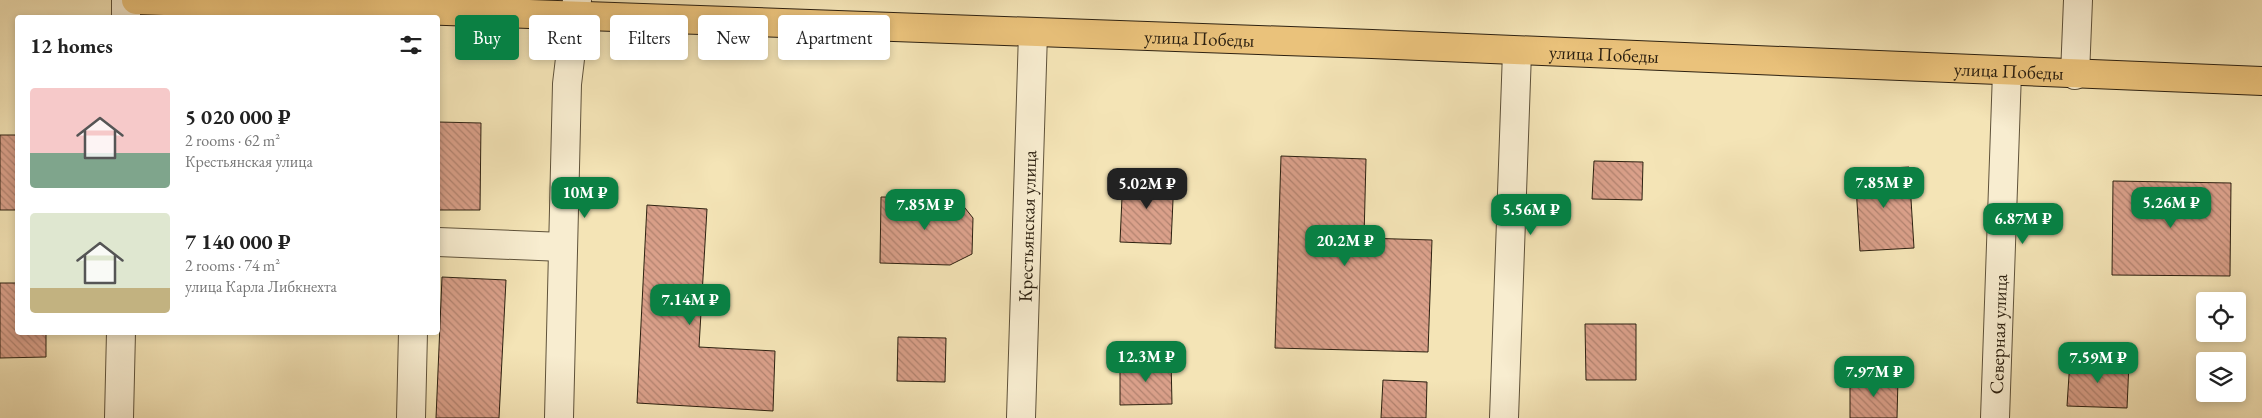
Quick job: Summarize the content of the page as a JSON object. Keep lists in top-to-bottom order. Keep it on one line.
{"streets":{"main road":["улица Победы"],"street":["Крестьянская улица","Северная улица"]},"crossings":[["улица Победы","Крестьянская улица"],["улица Победы","Северная улица"]],"page":{"chip":["Buy","Rent","Filters","New","Apartment"],"heading":"12 homes","list":[{"name":"5 020 000 ₽","note":"2 rooms · 62 m² · Крестьянская улица"},{"name":"7 140 000 ₽","note":"2 rooms · 74 m² · улица Карла Либкнехта"}],"price":["7.85M ₽","5.02M ₽","10M ₽","5.26M ₽","7.85M ₽","5.56M ₽","6.87M ₽","20.2M ₽","7.14M ₽","12.3M ₽","7.59M ₽","7.97M ₽"]}}
